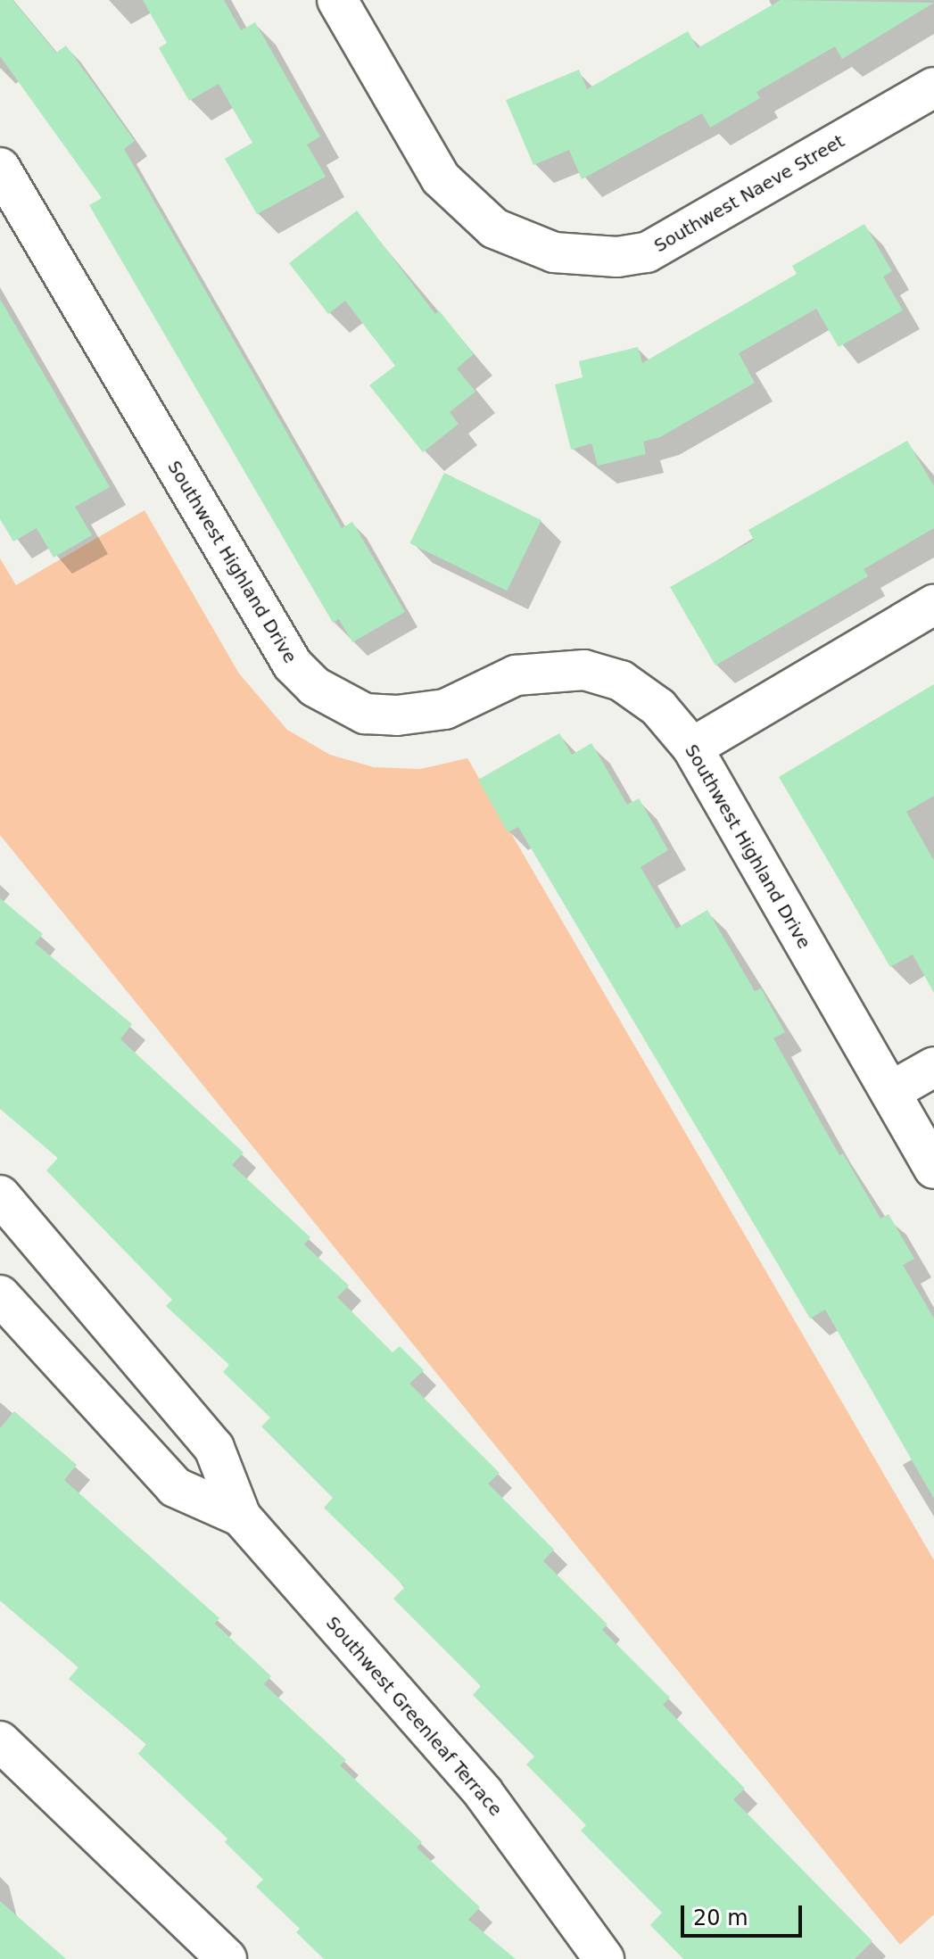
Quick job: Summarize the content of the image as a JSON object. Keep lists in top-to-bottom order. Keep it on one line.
{"streets":{"street":["Southwest Naeve Street","Southwest Highland Drive","Southwest Greenleaf Terrace"]},"scale_bar":"20 m"}
